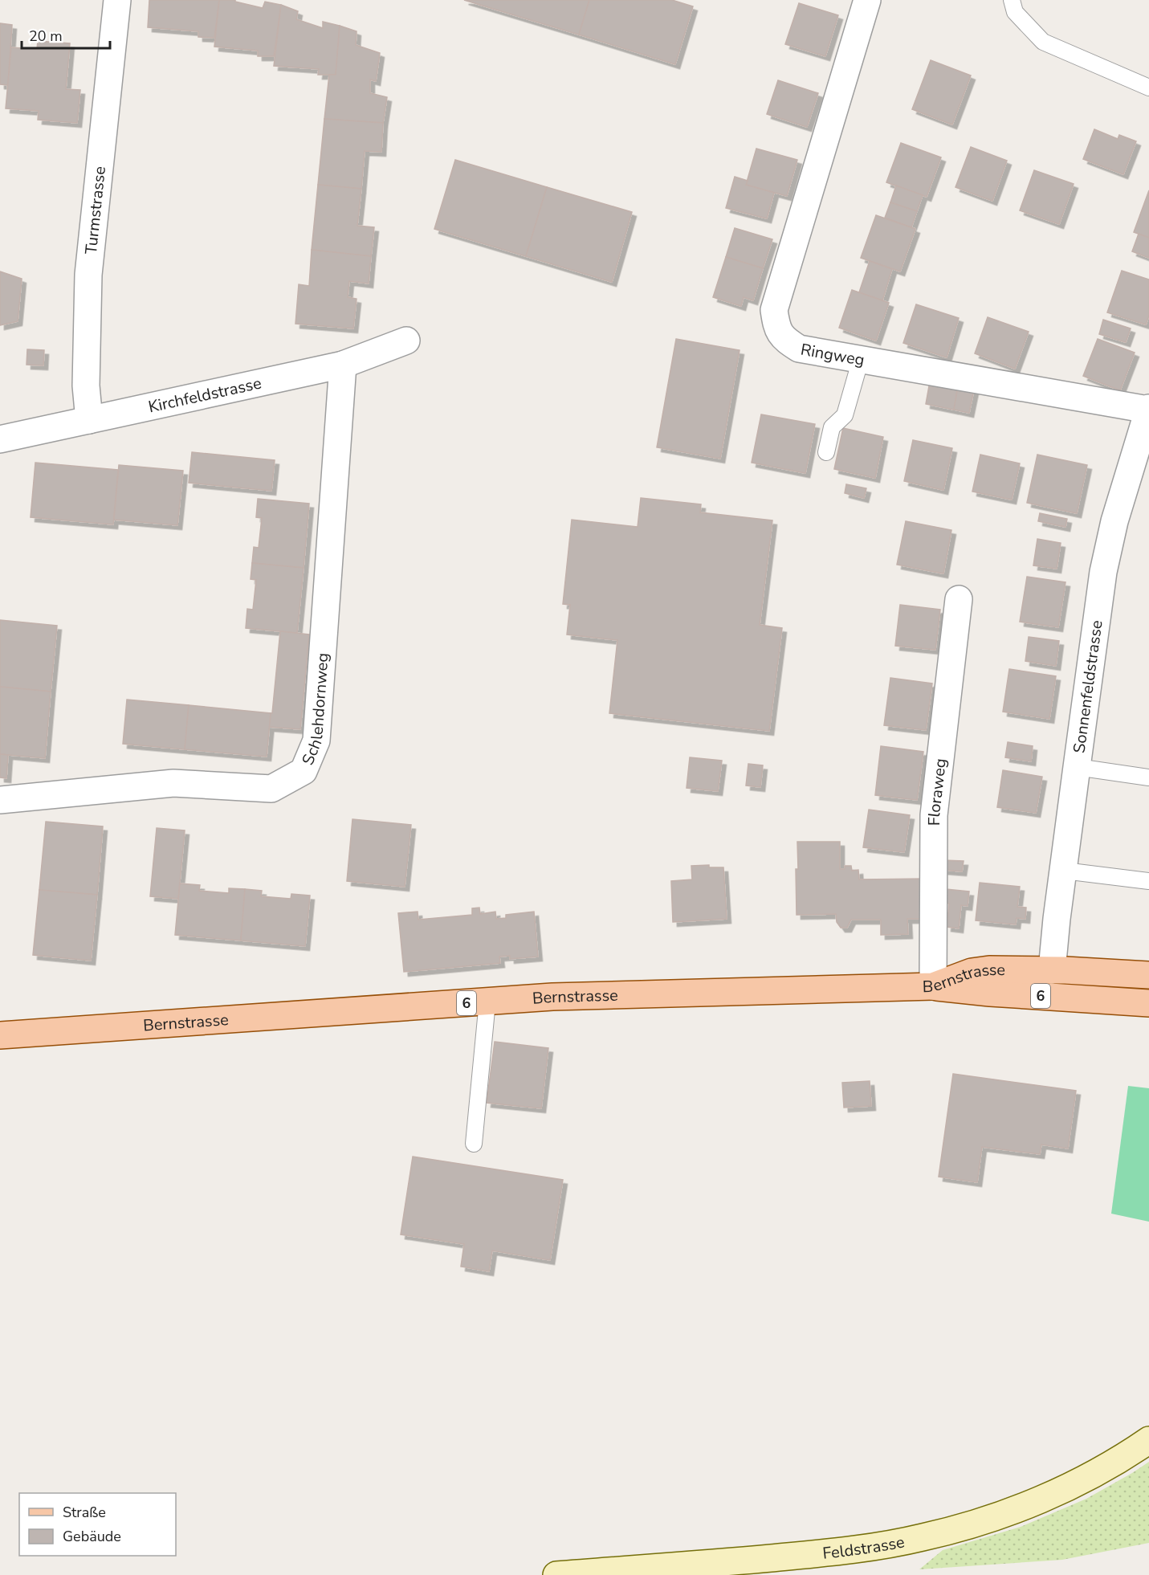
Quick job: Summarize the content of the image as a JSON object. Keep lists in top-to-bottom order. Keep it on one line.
{"streets":{"main road":["Bernstrasse","6","Feldstrasse"],"street":["Turmstrasse","Ringweg","Kirchfeldstrasse","Sonnenfeldstrasse","Schlehdornweg","Floraweg"]},"crossings":[["Turmstrasse","Kirchfeldstrasse"],["Ringweg","Sonnenfeldstrasse"],["Kirchfeldstrasse","Schlehdornweg"],["Sonnenfeldstrasse","Bernstrasse"],["Floraweg","Bernstrasse"],["Floraweg","6"],["Bernstrasse","6"]],"legend":["Straße","Gebäude"],"scale_bar":"20 m"}
